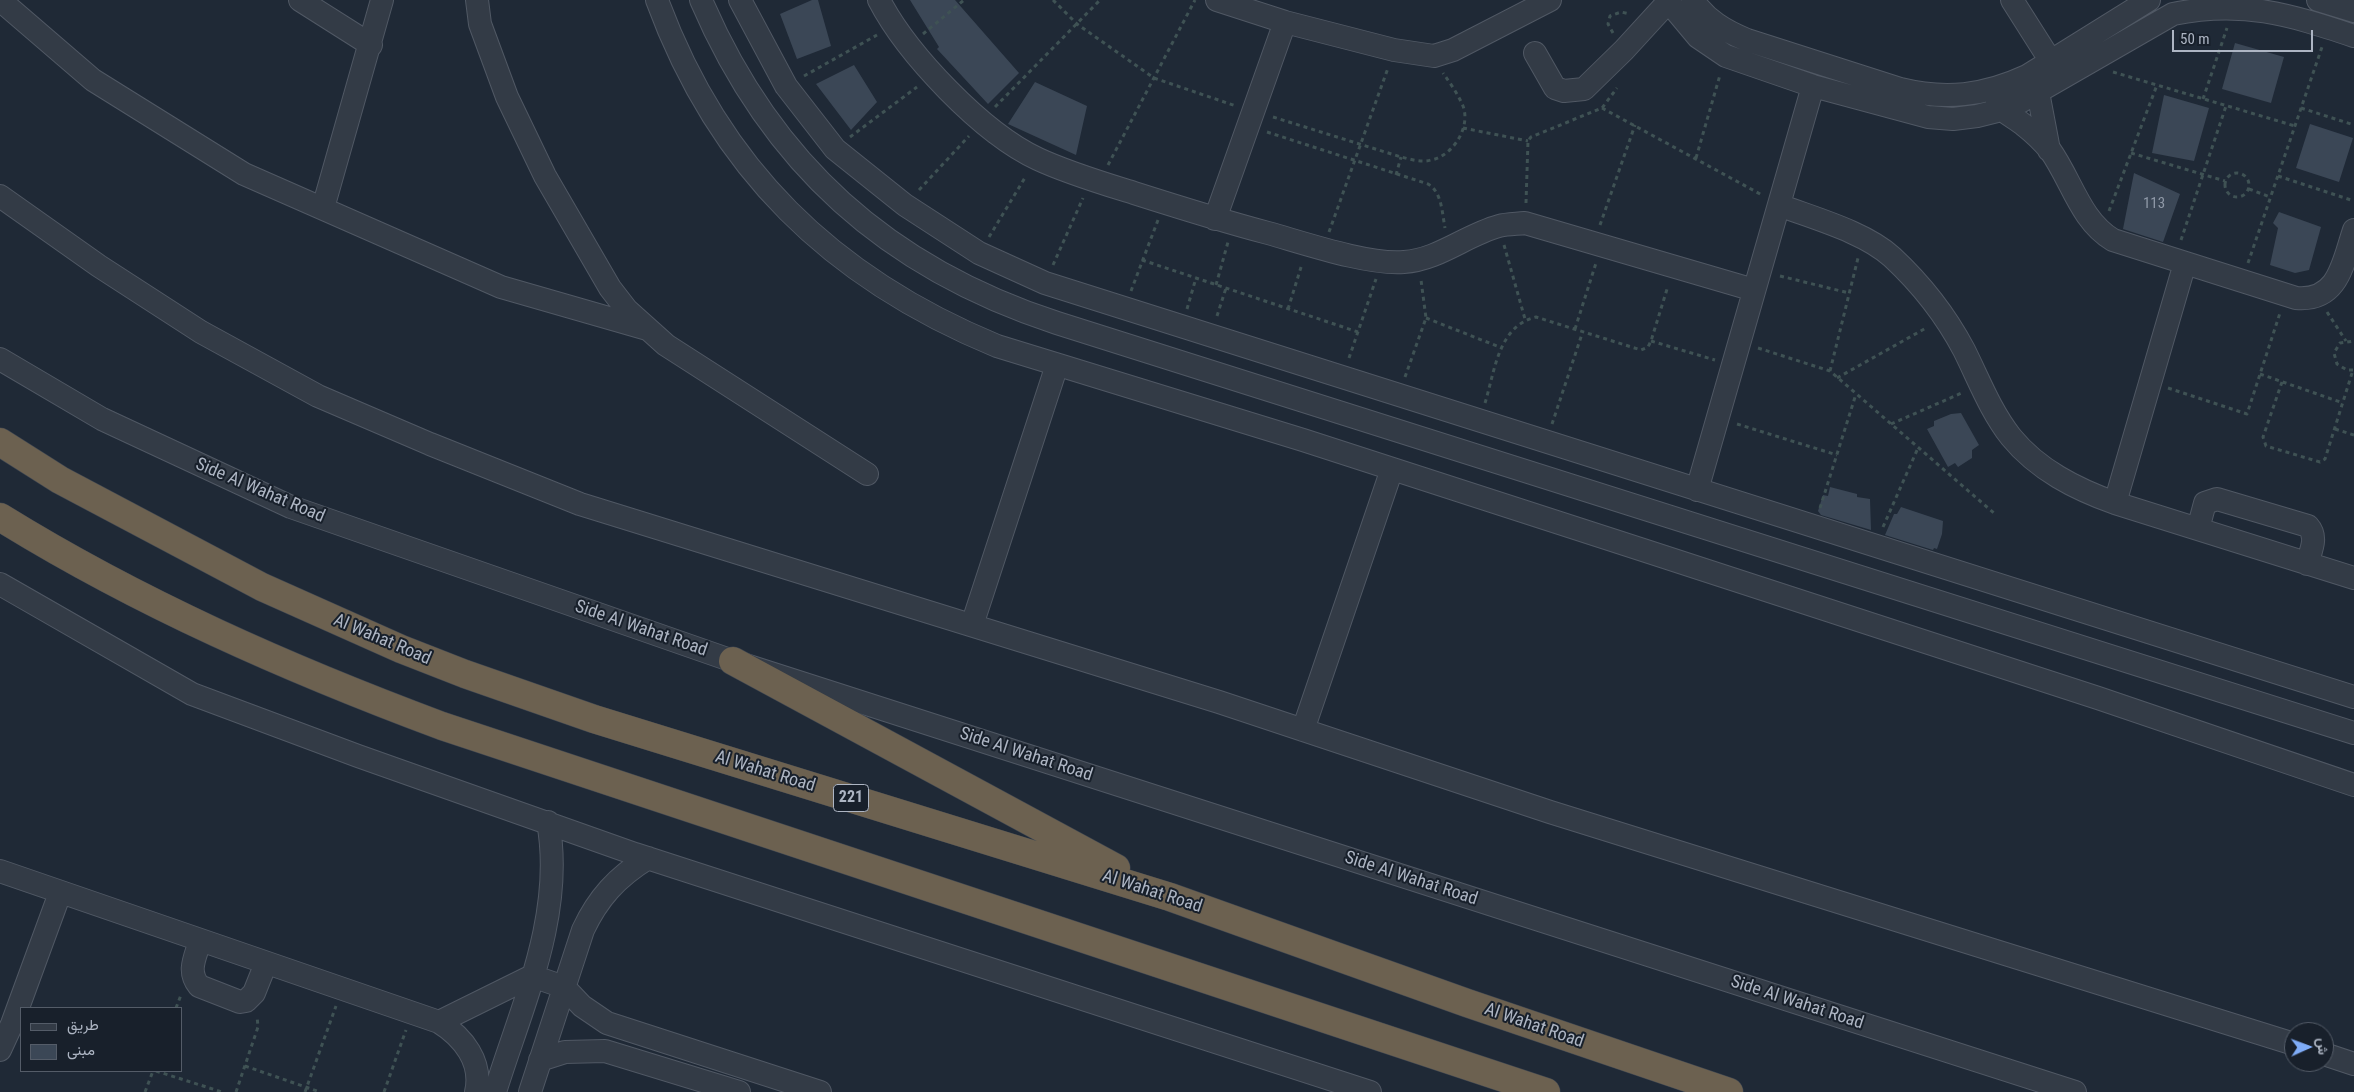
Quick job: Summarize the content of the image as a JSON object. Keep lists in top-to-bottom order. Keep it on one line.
{"streets":{"highway":["Al Wahat Road","221"],"street":["Side Al Wahat Road"]},"house_numbers":["113"],"legend":["طريق","مبنى"],"scale_bar":"50 m","north":"right"}
